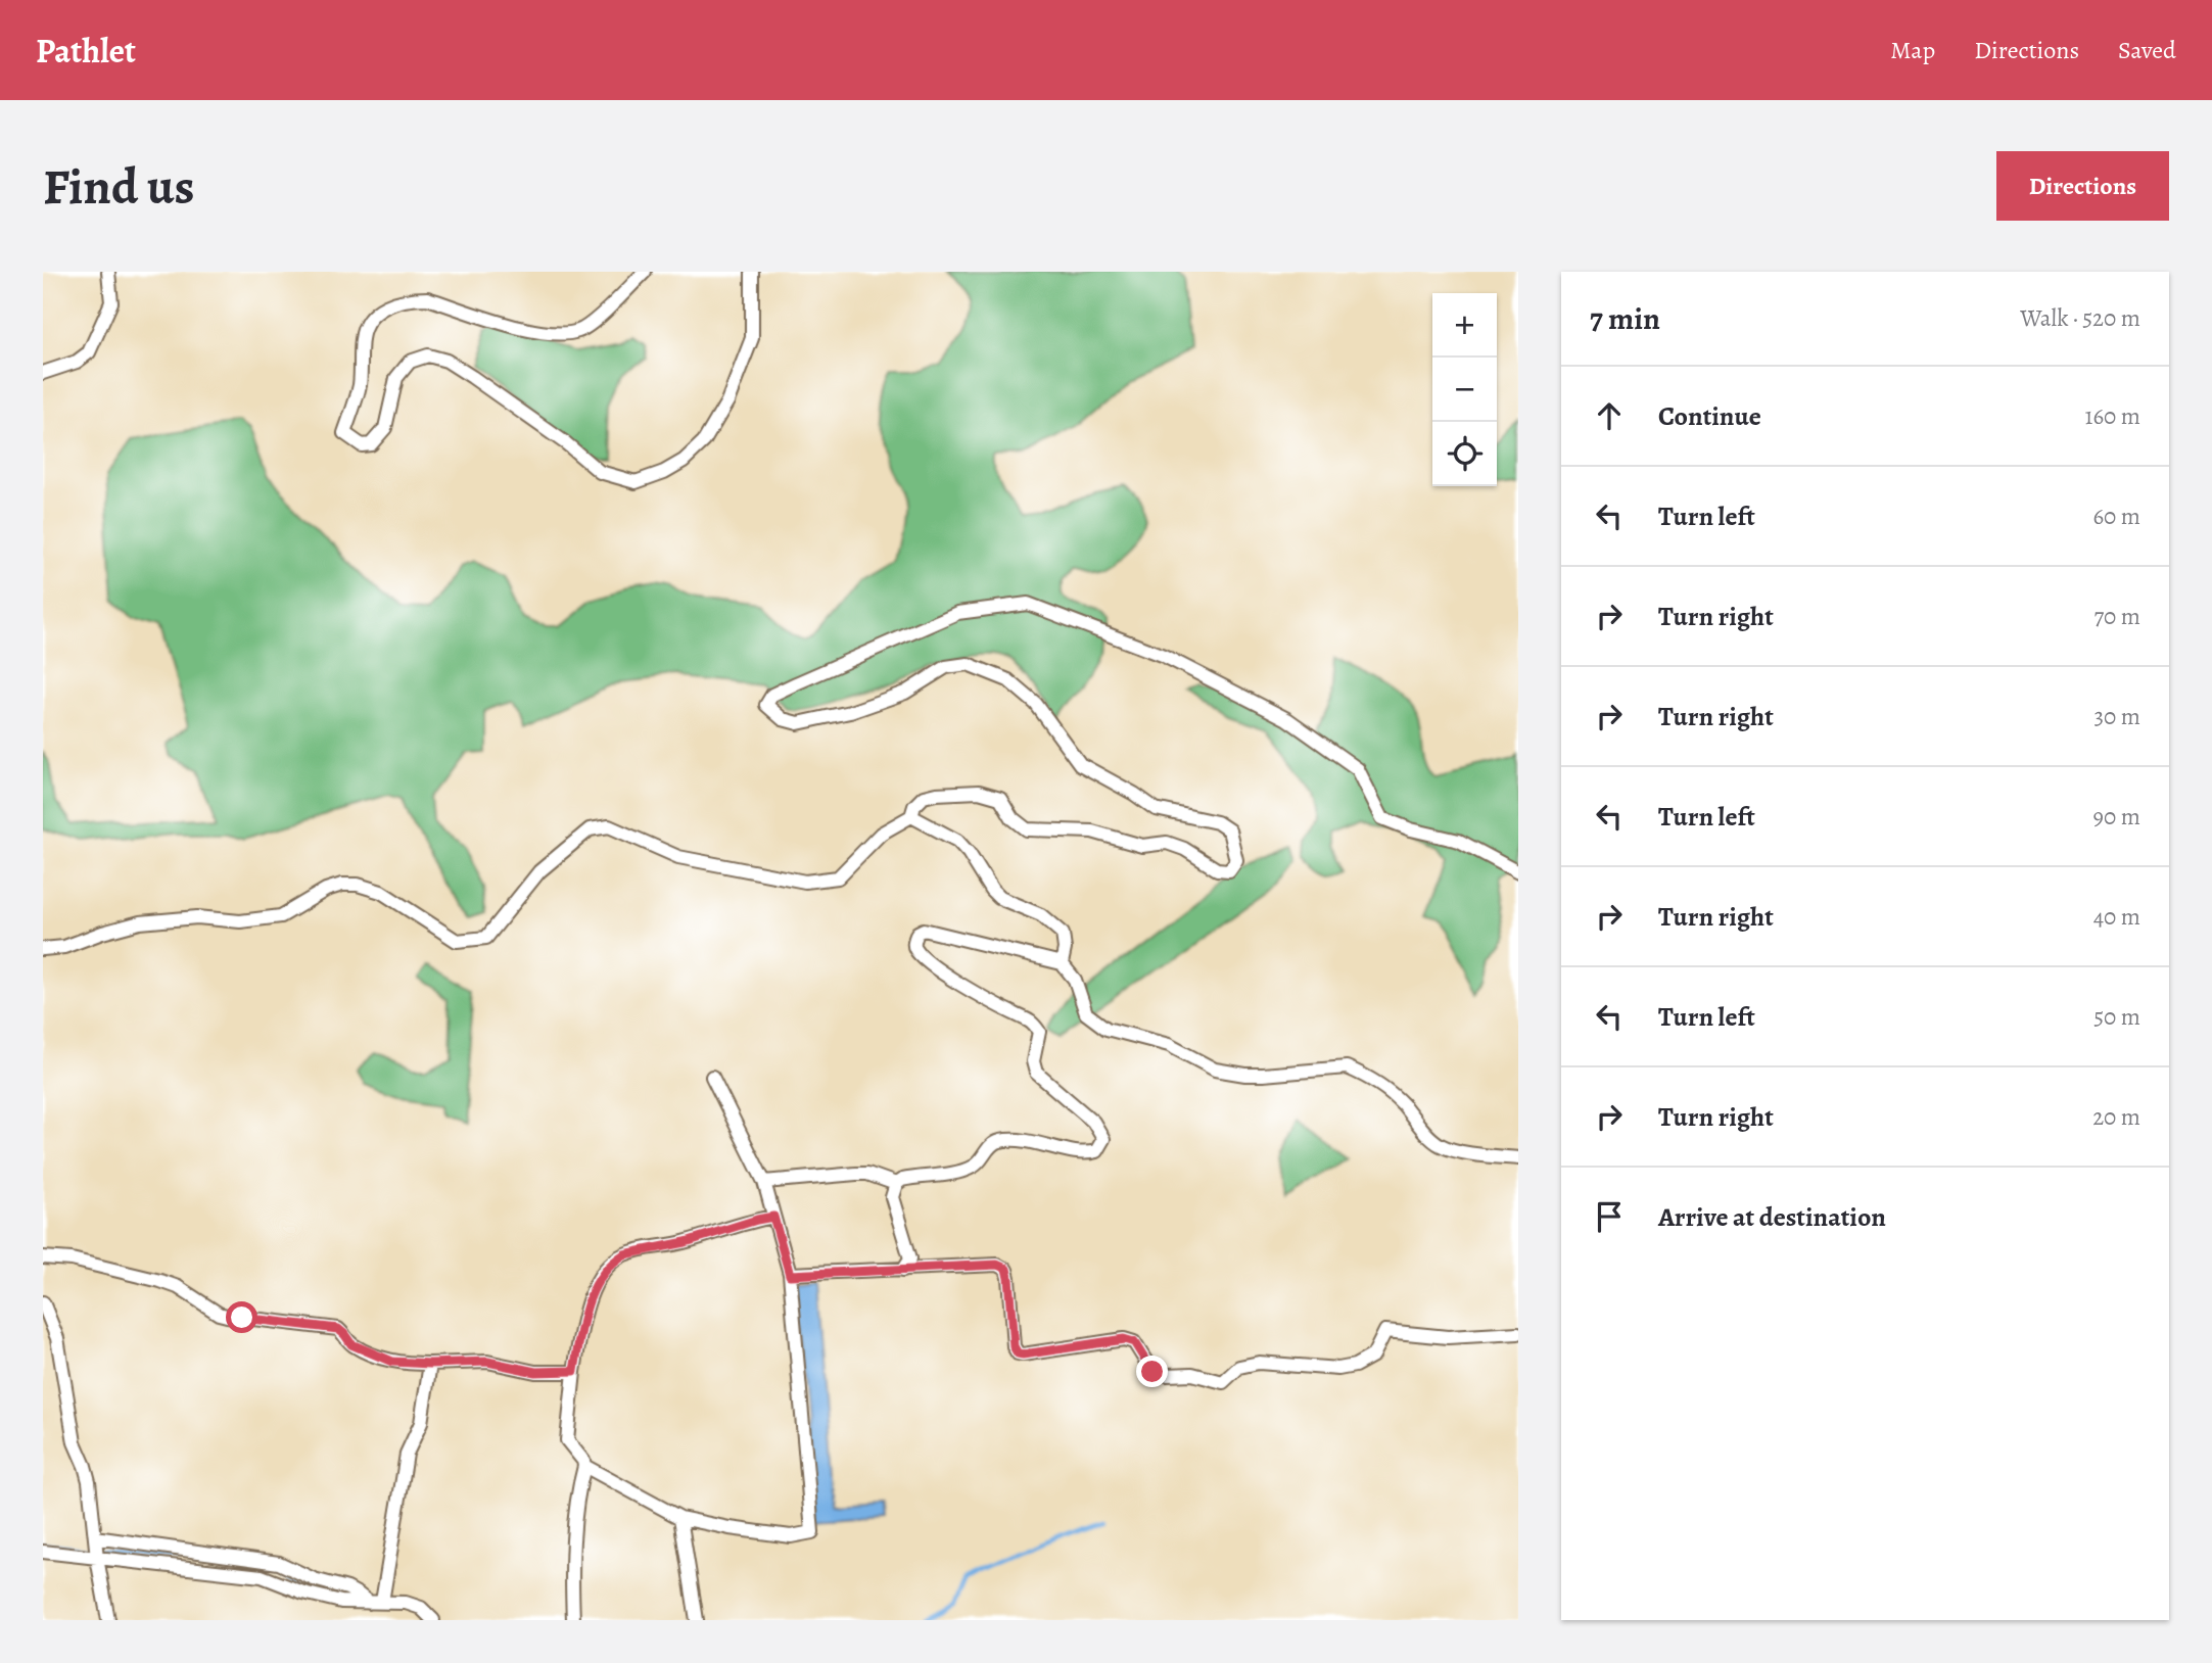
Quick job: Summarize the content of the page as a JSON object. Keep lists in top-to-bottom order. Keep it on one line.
{"page":{"header":"Pathlet","nav":["Map","Directions","Saved"],"buttons":"Directions","title":"Find us","heading":["7 min","Walk · 520 m"],"map_buttons":["+","−"],"list":[["Continue","160 m"],["Turn left","60 m"],["Turn right","70 m"],["Turn right","30 m"],["Turn left","90 m"],["Turn right","40 m"],["Turn left","50 m"],["Turn right","20 m"],"Arrive at destination"]}}
